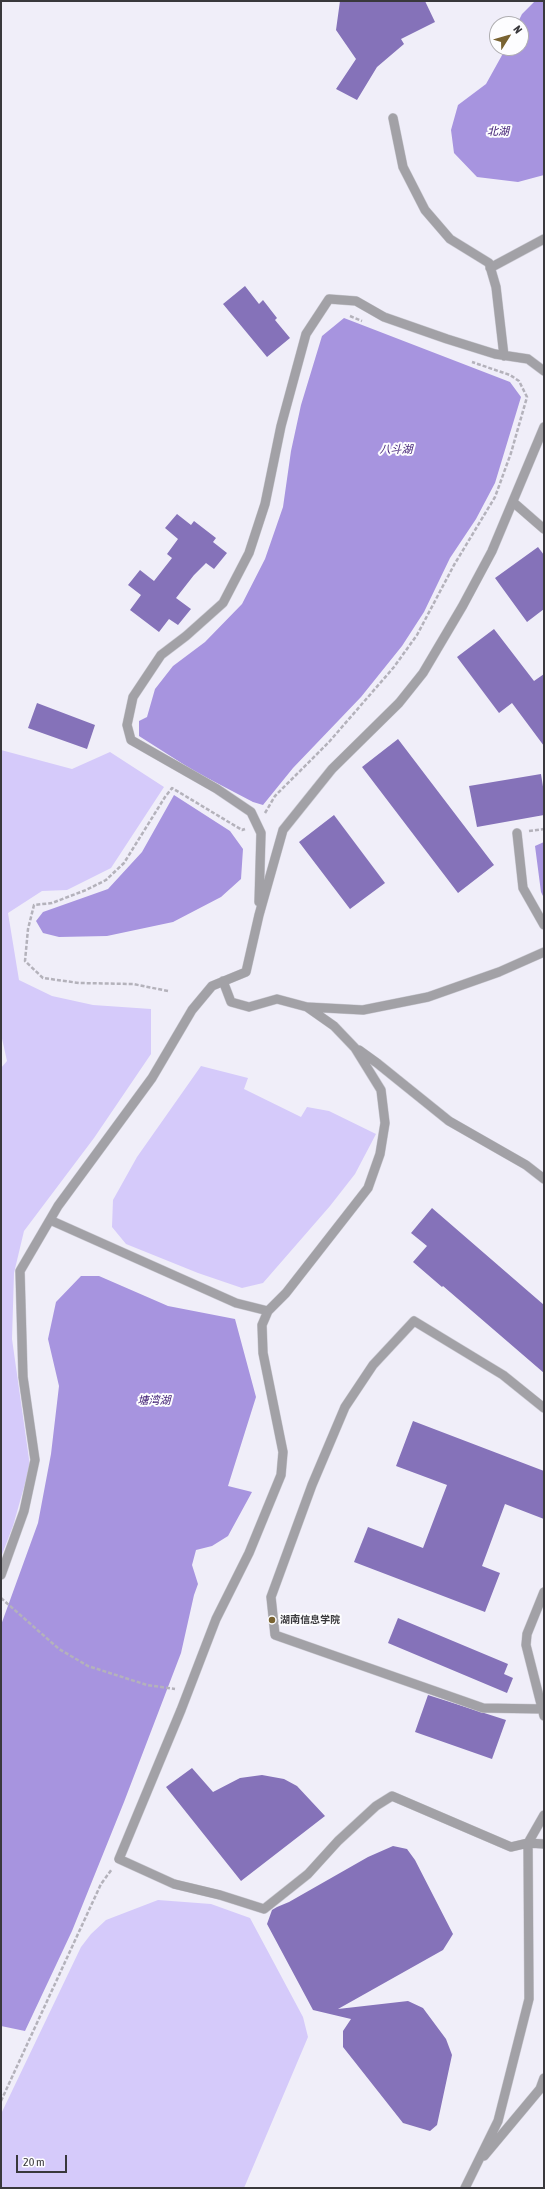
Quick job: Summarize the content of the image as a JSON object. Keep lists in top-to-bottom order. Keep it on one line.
{"water":["北湖","八斗湖","塘湾湖"],"places":["湖南信息学院"],"scale_bar":"20 m","north":"top right"}
